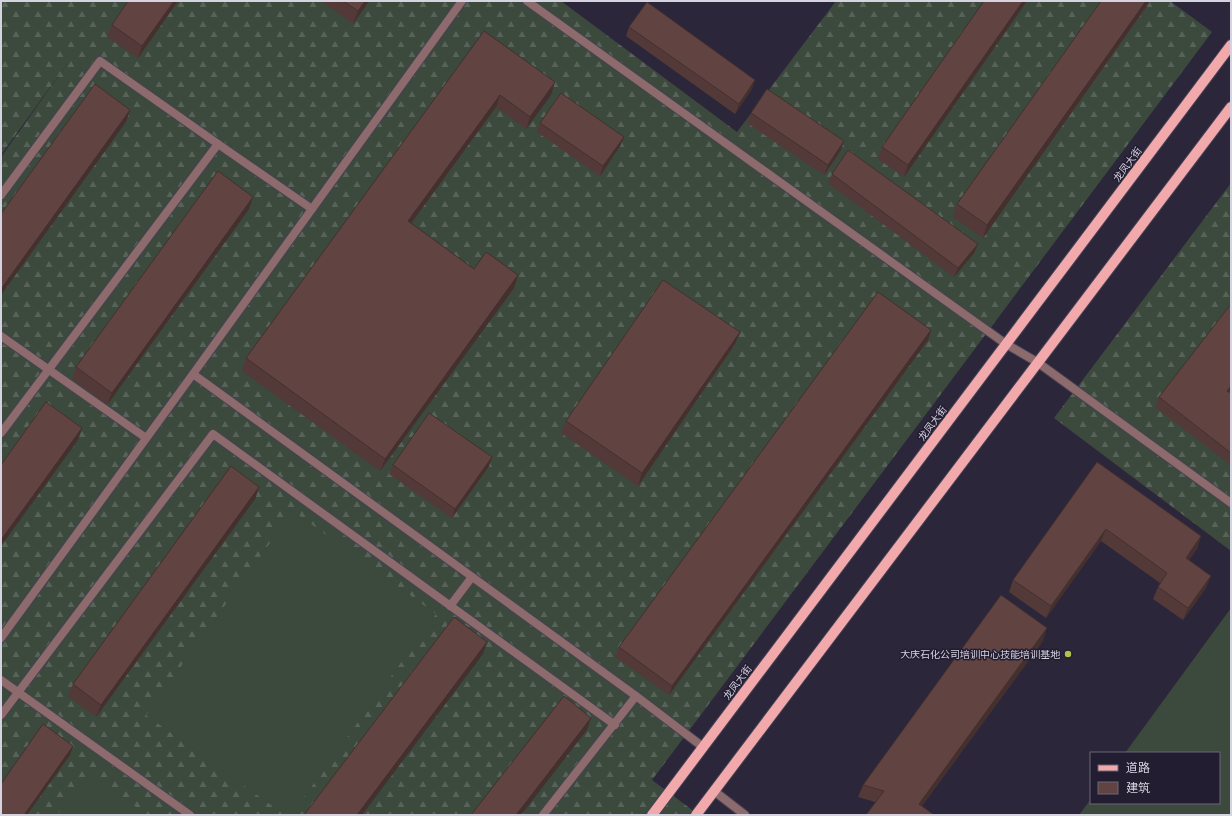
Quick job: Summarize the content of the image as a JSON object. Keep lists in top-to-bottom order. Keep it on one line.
{"streets":{"main road":["龙凤大街"]},"places":["大庆石化公司培训中心技能培训基地"],"legend":["道路","建筑"]}
